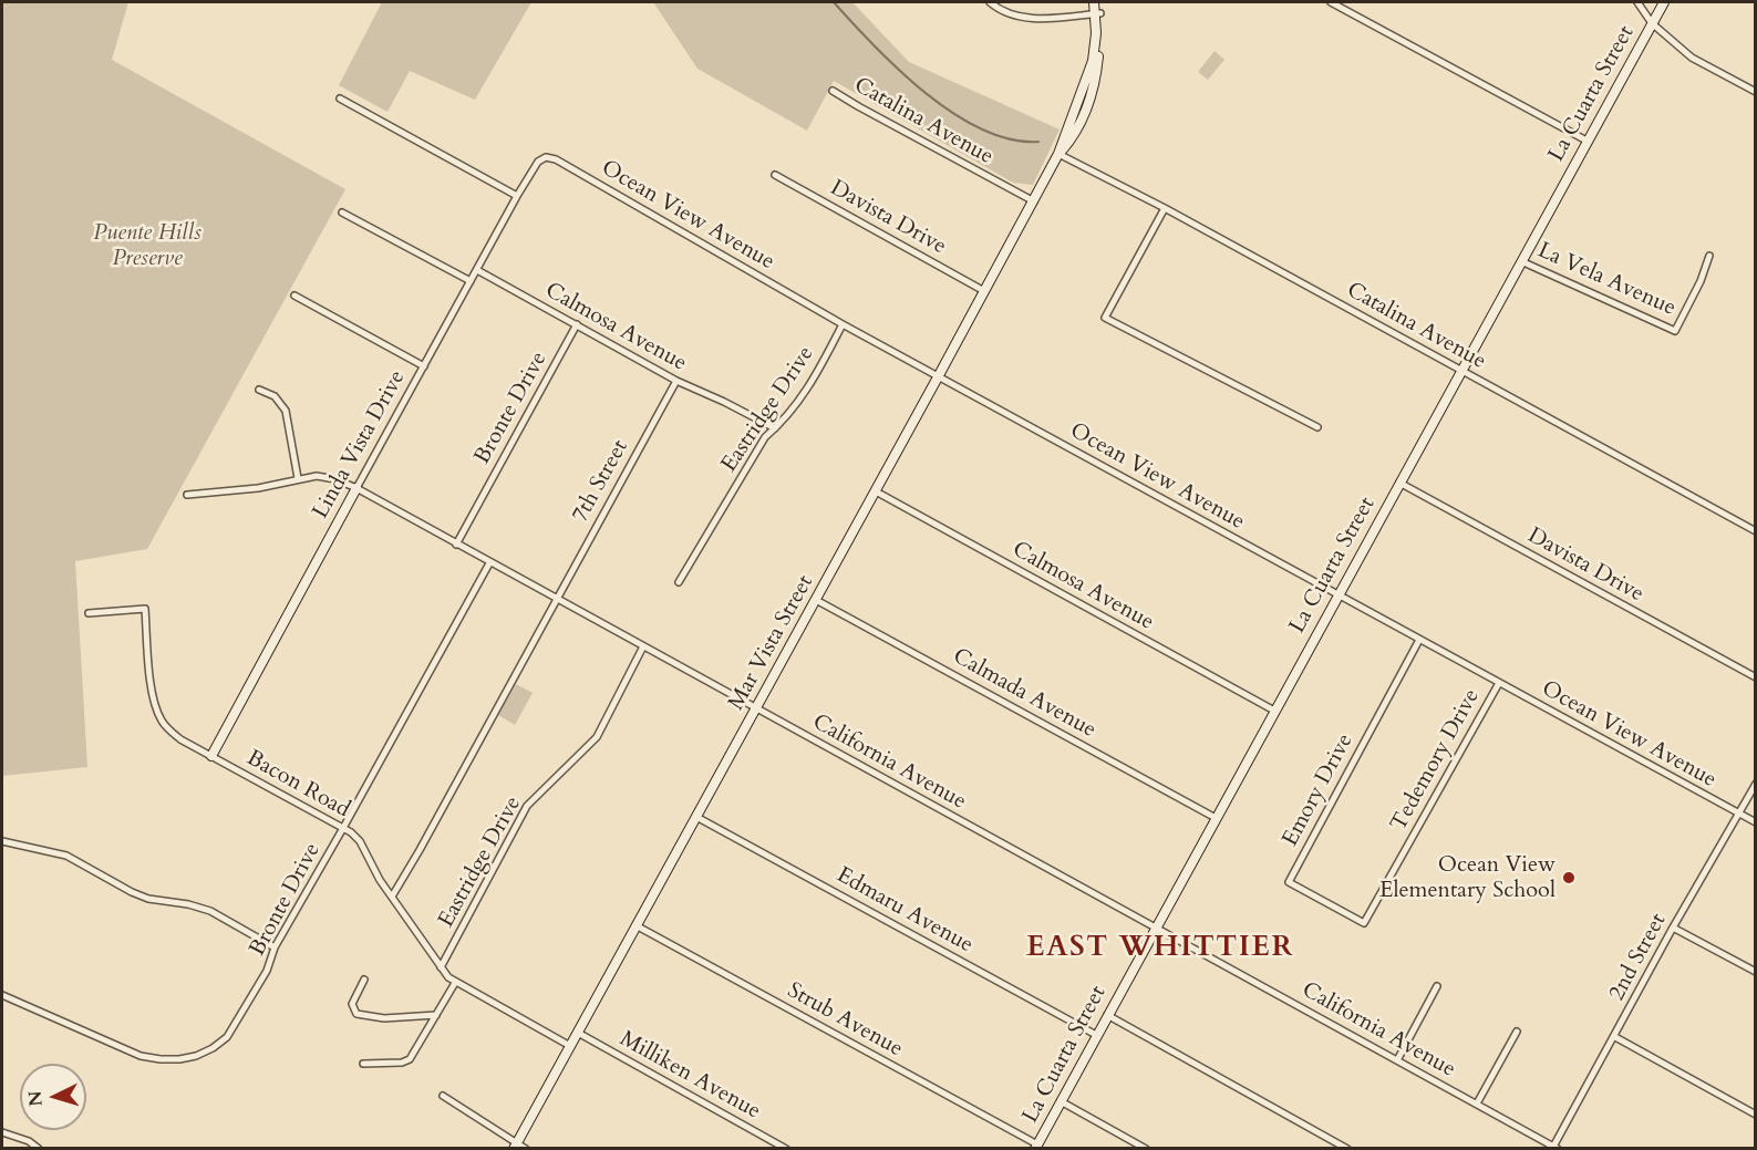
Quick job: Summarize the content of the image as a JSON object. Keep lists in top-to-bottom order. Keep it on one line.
{"streets":{"street":["La Cuarta Street","Catalina Avenue","Ocean View Avenue","Davista Drive","La Vela Avenue","Calmosa Avenue","Bronte Drive","Eastridge Drive","Linda Vista Drive","7th Street","Mar Vista Street","Calmada Avenue","Tedemory Drive","California Avenue","Bacon Road","Emory Drive","Edmaru Avenue","2nd Street","Strub Avenue","Milliken Avenue"]},"crossings":[["La Cuarta Street","Catalina Avenue"],["La Cuarta Street","Ocean View Avenue"],["La Cuarta Street","Davista Drive"],["La Cuarta Street","La Vela Avenue"],["La Cuarta Street","Calmosa Avenue"],["La Cuarta Street","Calmada Avenue"],["La Cuarta Street","California Avenue"],["La Cuarta Street","Edmaru Avenue"],["La Cuarta Street","Strub Avenue"],["Catalina Avenue","Mar Vista Street"],["Ocean View Avenue","Eastridge Drive"],["Ocean View Avenue","Linda Vista Drive"],["Ocean View Avenue","Mar Vista Street"],["Ocean View Avenue","Tedemory Drive"],["Ocean View Avenue","Emory Drive"],["Ocean View Avenue","2nd Street"],["Davista Drive","Mar Vista Street"],["Calmosa Avenue","Bronte Drive"],["Calmosa Avenue","Eastridge Drive"],["Calmosa Avenue","Linda Vista Drive"],["Calmosa Avenue","7th Street"],["Calmosa Avenue","Mar Vista Street"],["Bronte Drive","California Avenue"],["Bronte Drive","Bacon Road"],["Eastridge Drive","California Avenue"],["Eastridge Drive","Bacon Road"],["Linda Vista Drive","California Avenue"],["Linda Vista Drive","Bacon Road"],["7th Street","California Avenue"],["7th Street","Bacon Road"],["Mar Vista Street","Calmada Avenue"],["Mar Vista Street","California Avenue"],["Mar Vista Street","Bacon Road"],["Mar Vista Street","Edmaru Avenue"],["Mar Vista Street","Strub Avenue"],["Mar Vista Street","Milliken Avenue"],["Tedemory Drive","Emory Drive"],["California Avenue","2nd Street"]],"districts":["EAST WHITTIER"],"parks":["Puente Hills Preserve"],"places":["Ocean View Elementary School"],"north":"left"}
